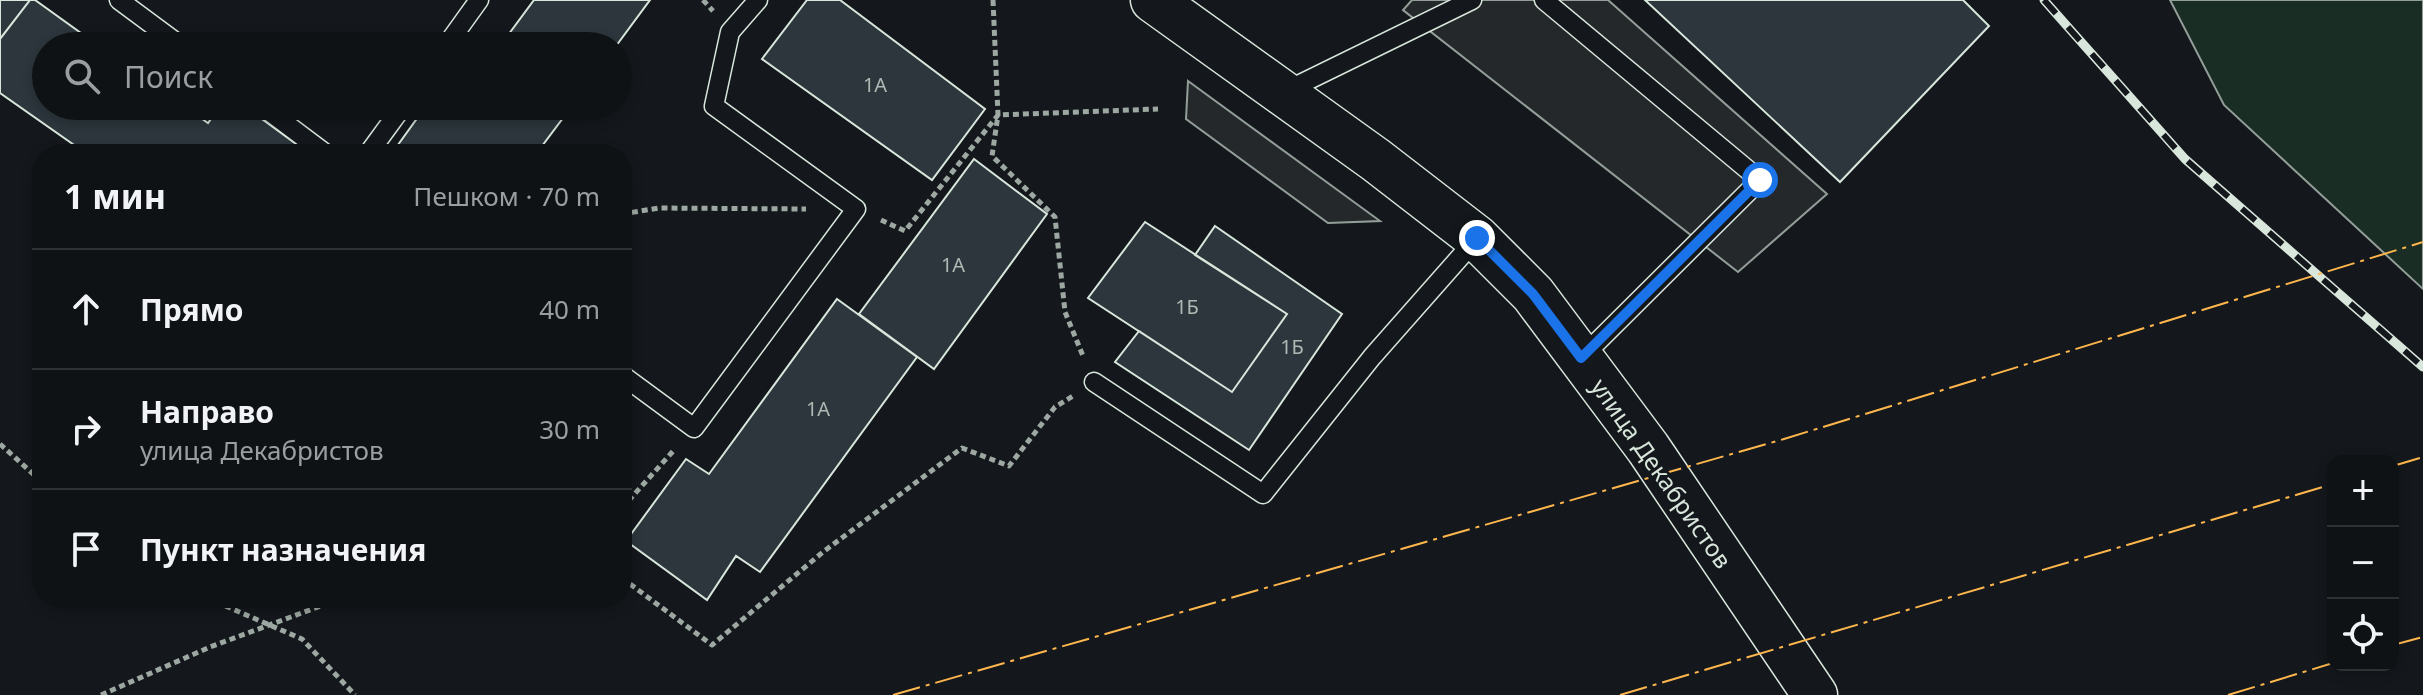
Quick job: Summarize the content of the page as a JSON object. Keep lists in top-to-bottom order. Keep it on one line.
{"streets":{"main road":["улица Декабристов"]},"house_numbers":["1А","1А","1Б","1Б","1А"],"page":{"search":"Поиск","heading":["1 мин","Пешком · 70 m"],"list":[["Прямо","40 m"],["Направо","улица Декабристов","30 m"],"Пункт назначения"],"map_buttons":["+","−"]}}
